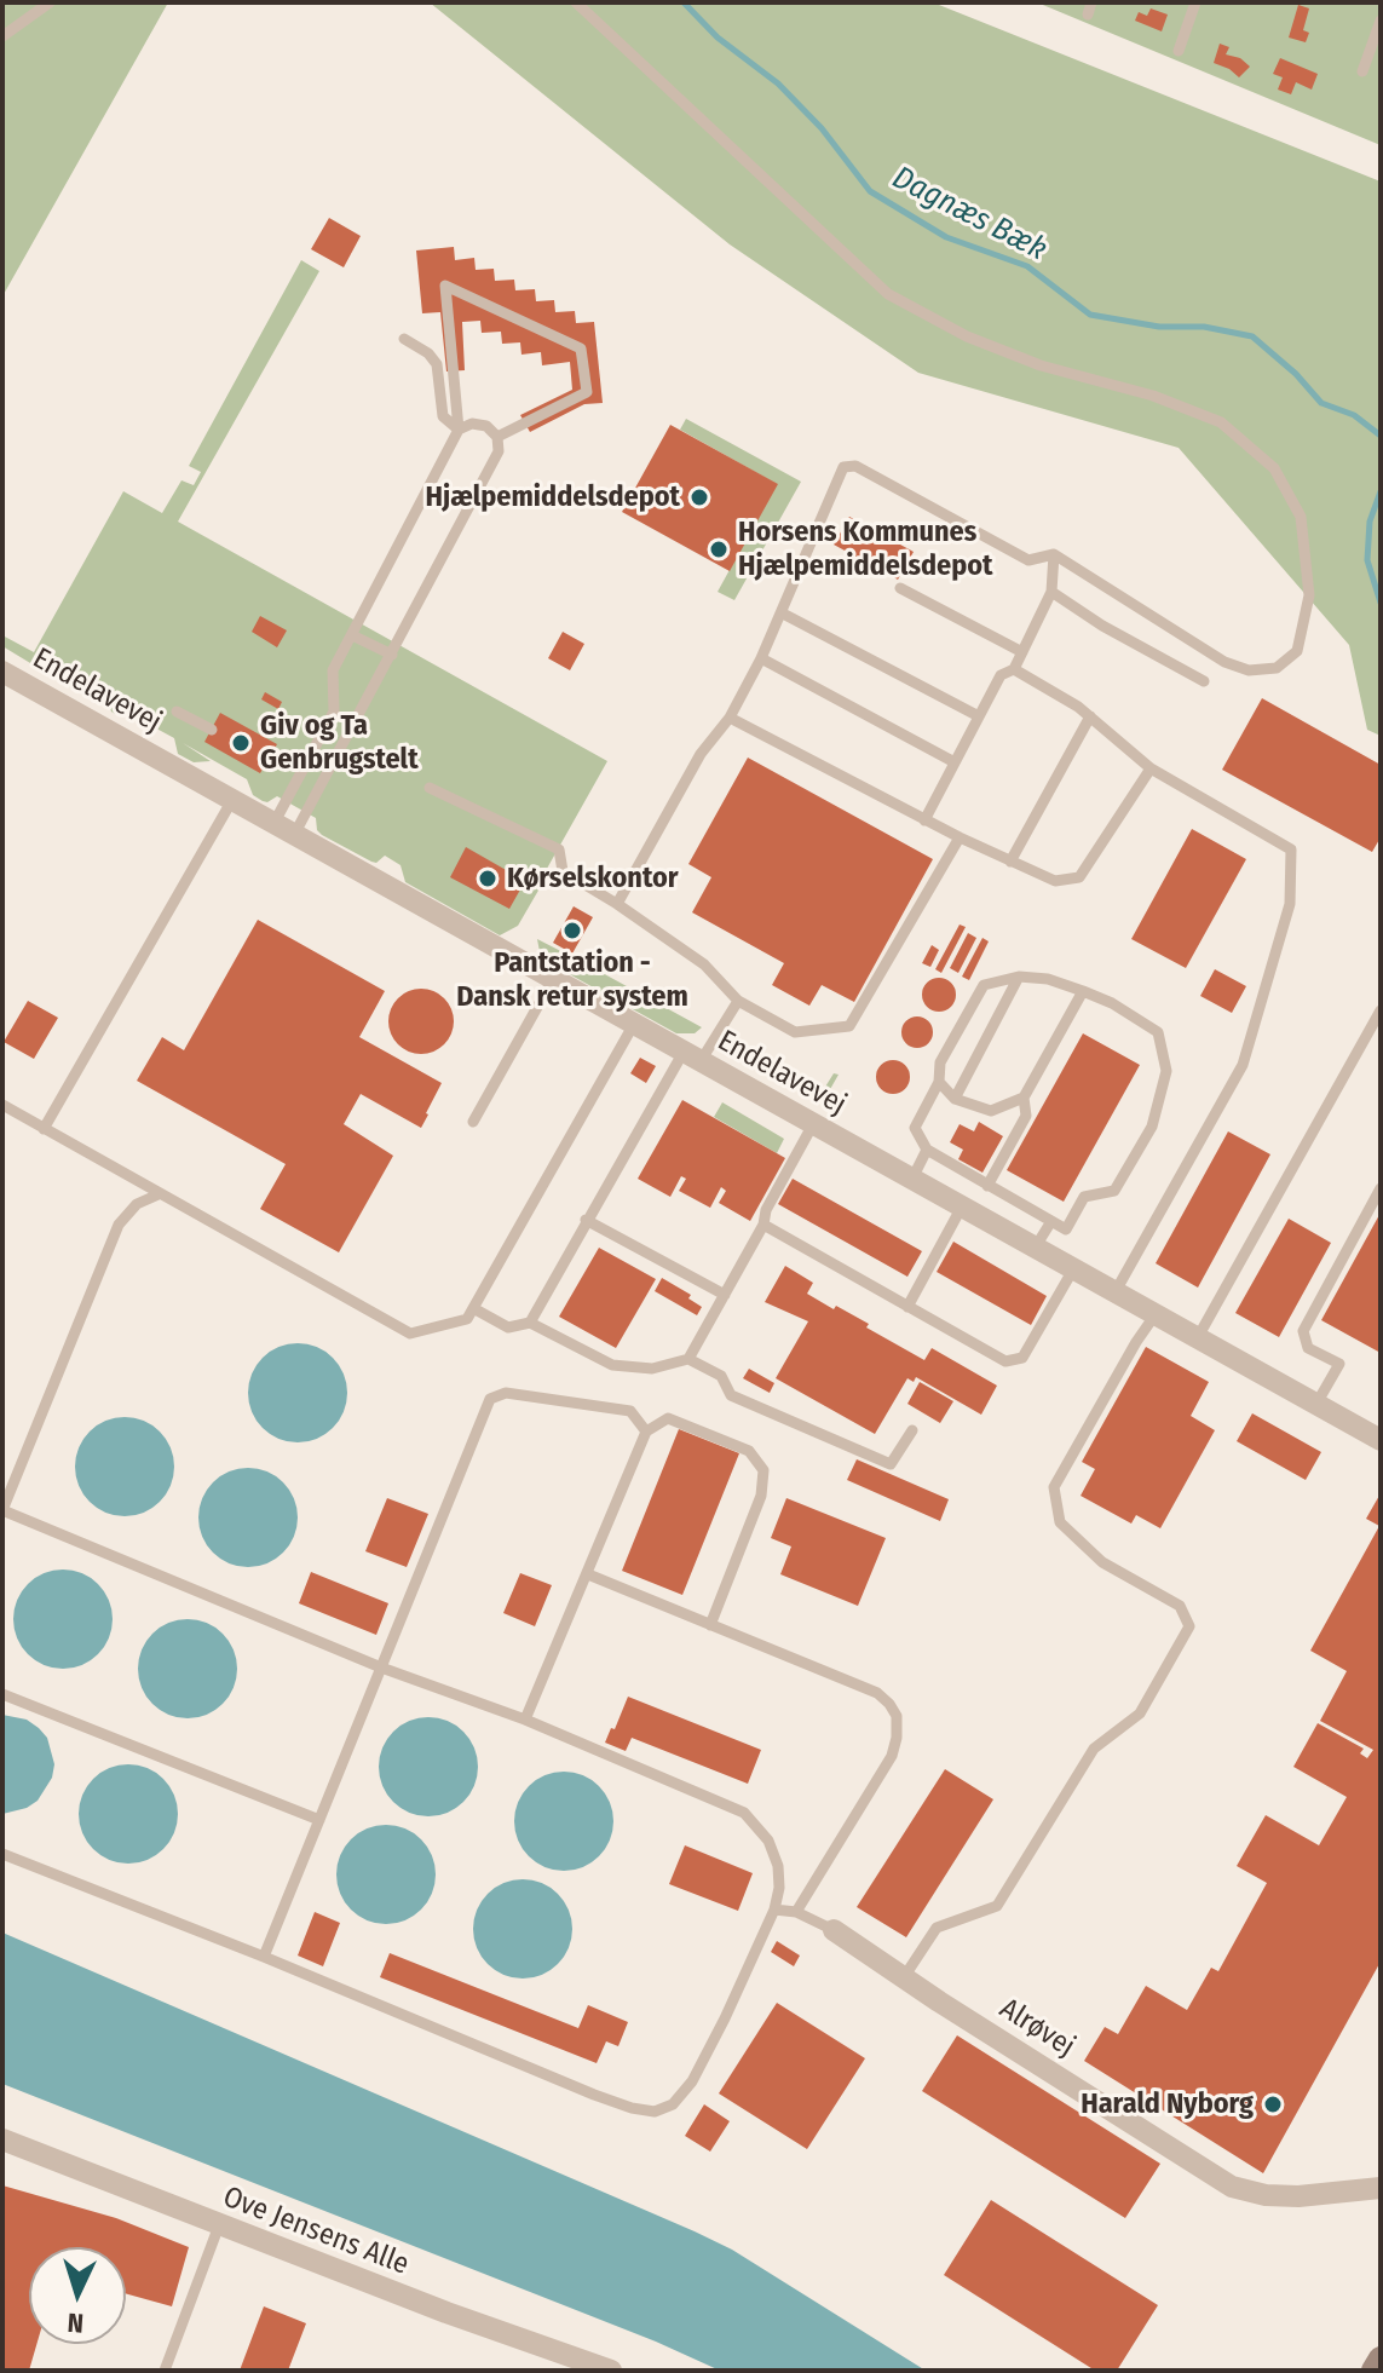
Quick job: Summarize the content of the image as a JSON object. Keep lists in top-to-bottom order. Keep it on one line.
{"streets":{"street":["Endelavevej","Alrøvej","Ove Jensens Alle"]},"water":["Dagnæs Bæk"],"places":["Hjælpemiddelsdepot","Horsens Kommunes Hjælpemiddelsdepot","Giv og Ta Genbrugstelt","Kørselskontor","Pantstation - Dansk retur system","Harald Nyborg"],"north":"bottom"}
